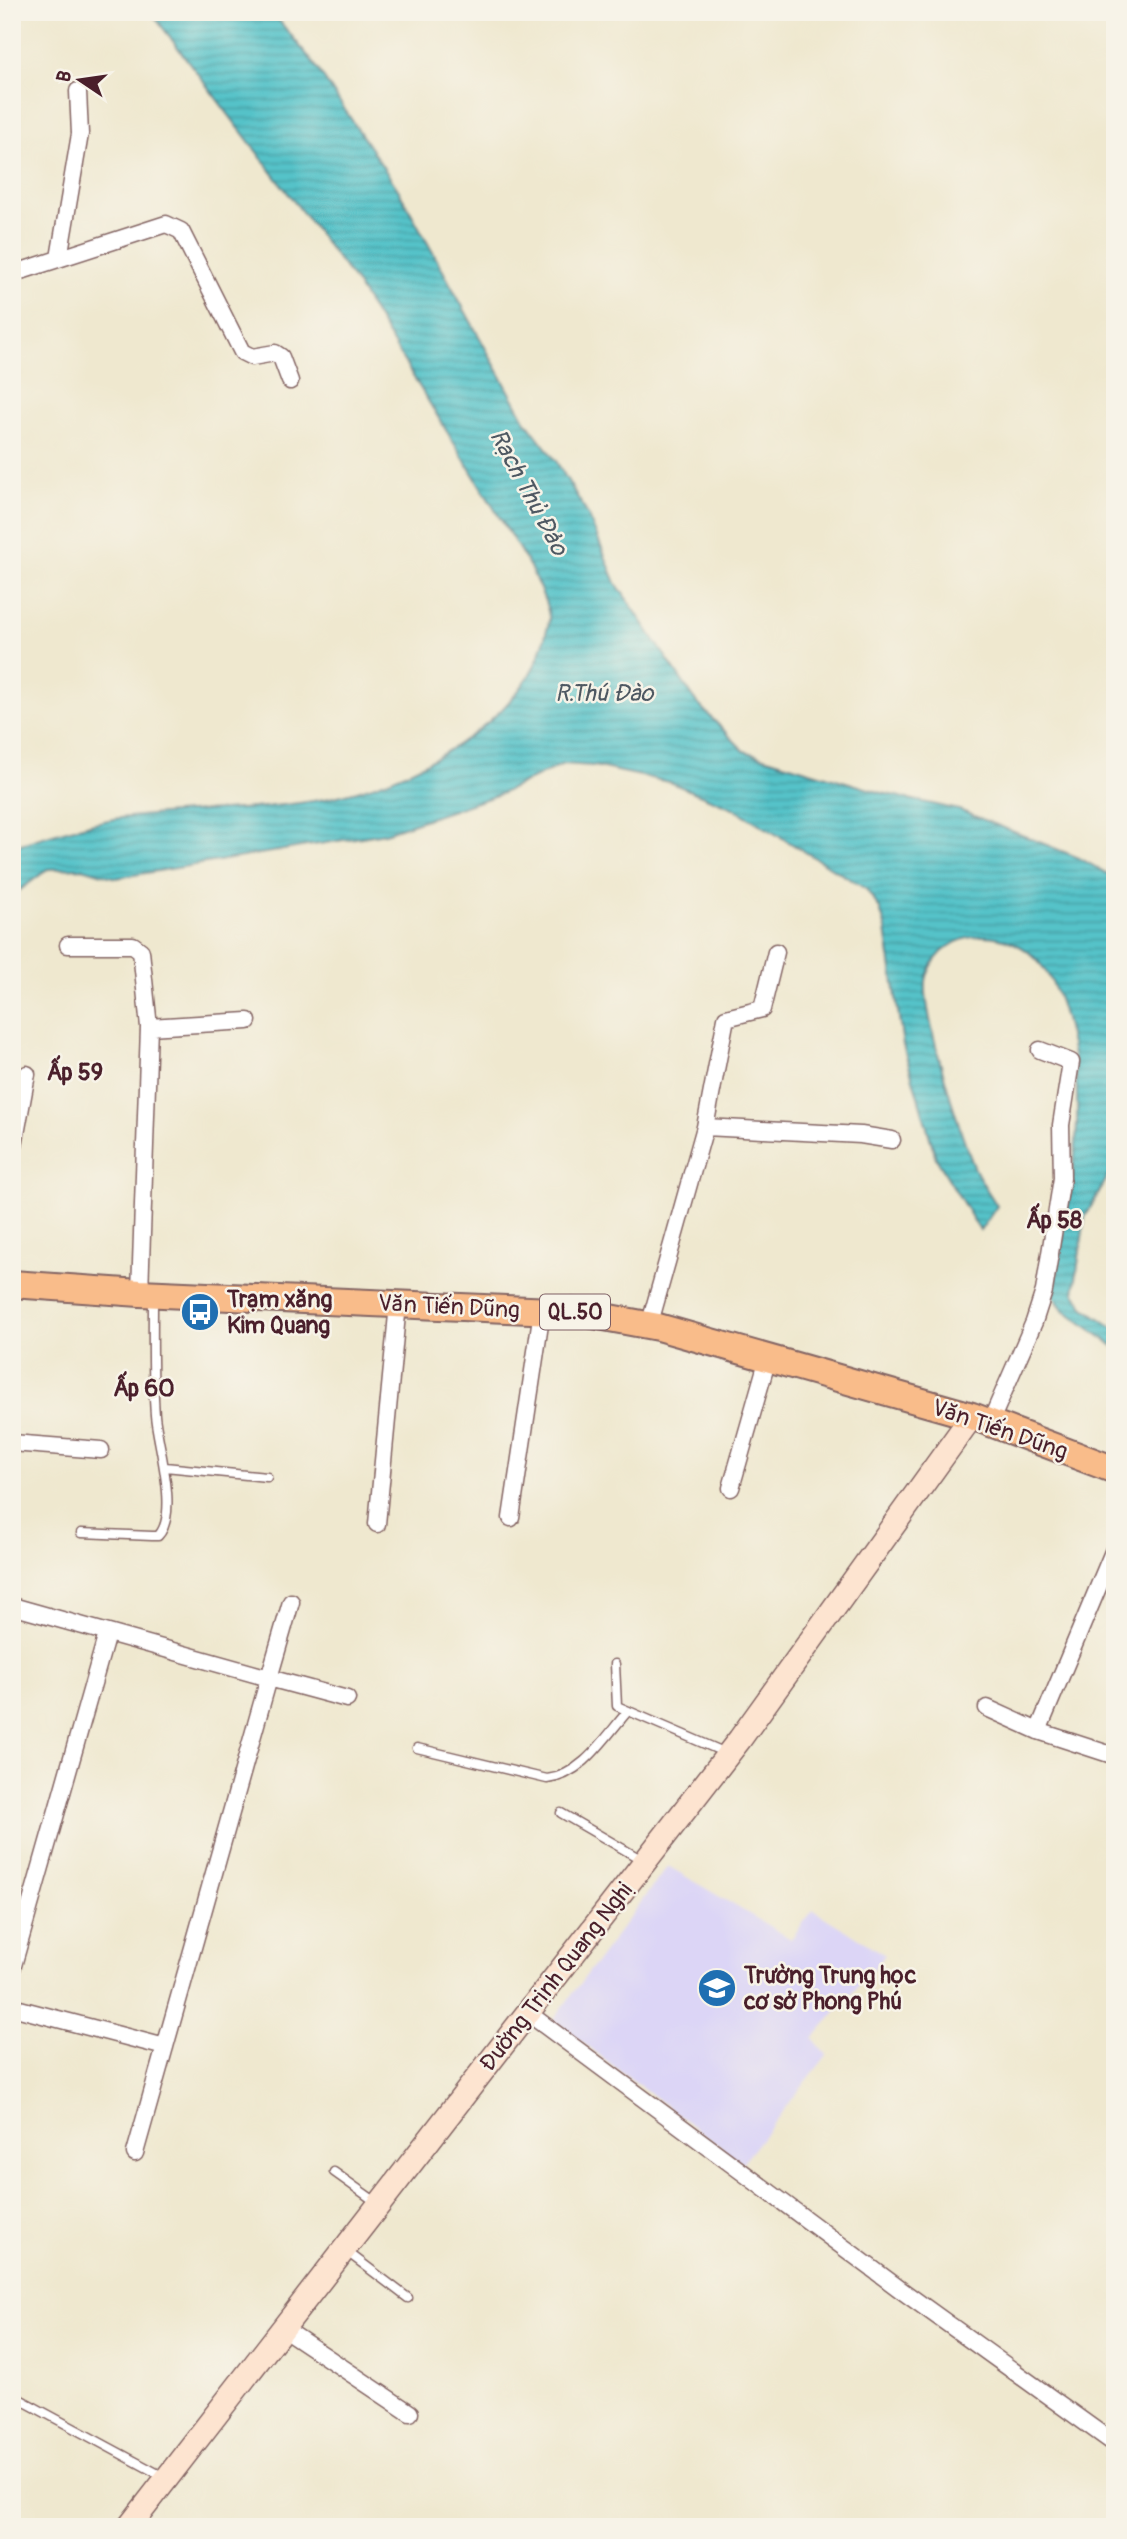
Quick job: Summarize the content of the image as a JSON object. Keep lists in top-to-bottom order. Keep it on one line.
{"streets":{"highway":["Văn Tiến Dũng","QL.50"],"main road":["Đường Trịnh Quang Nghị"]},"crossings":[["Văn Tiến Dũng","Đường Trịnh Quang Nghị"]],"districts":["Ấp 59","Ấp 58","Ấp 60"],"water":["Rạch Thủ Đảo","R.Thú Đào"],"places":{"bus stop":["Trạm xăng Kim Quang"],"school or university":["Trường Trung học cơ sở Phong Phú"]},"north":"left"}
